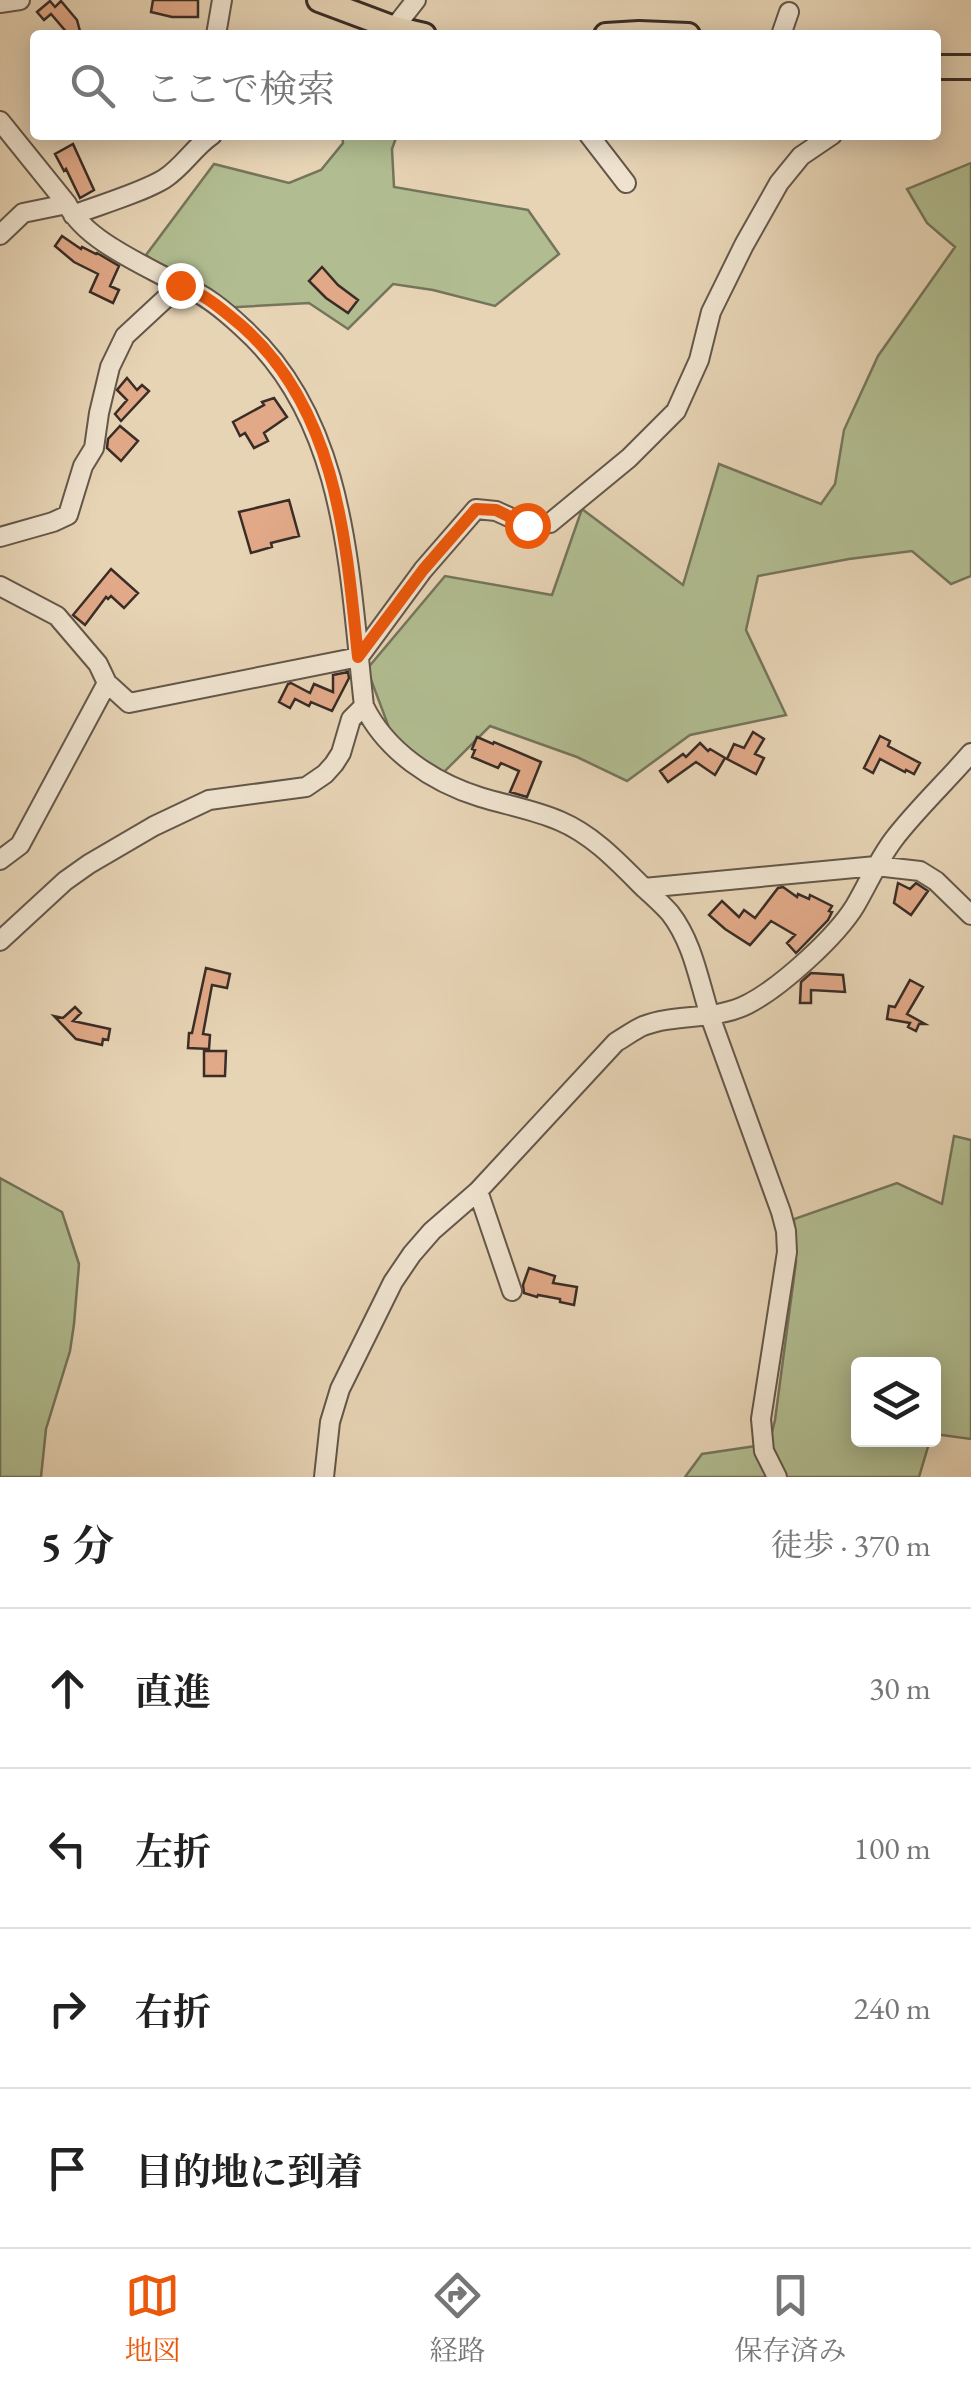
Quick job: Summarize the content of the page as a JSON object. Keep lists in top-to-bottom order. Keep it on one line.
{"page":{"search":"ここで検索","heading":["5 分","徒歩 · 370 m"],"list":[["直進","30 m"],["左折","100 m"],["右折","240 m"],"目的地に到着"],"nav":["地図","経路","保存済み"]}}
